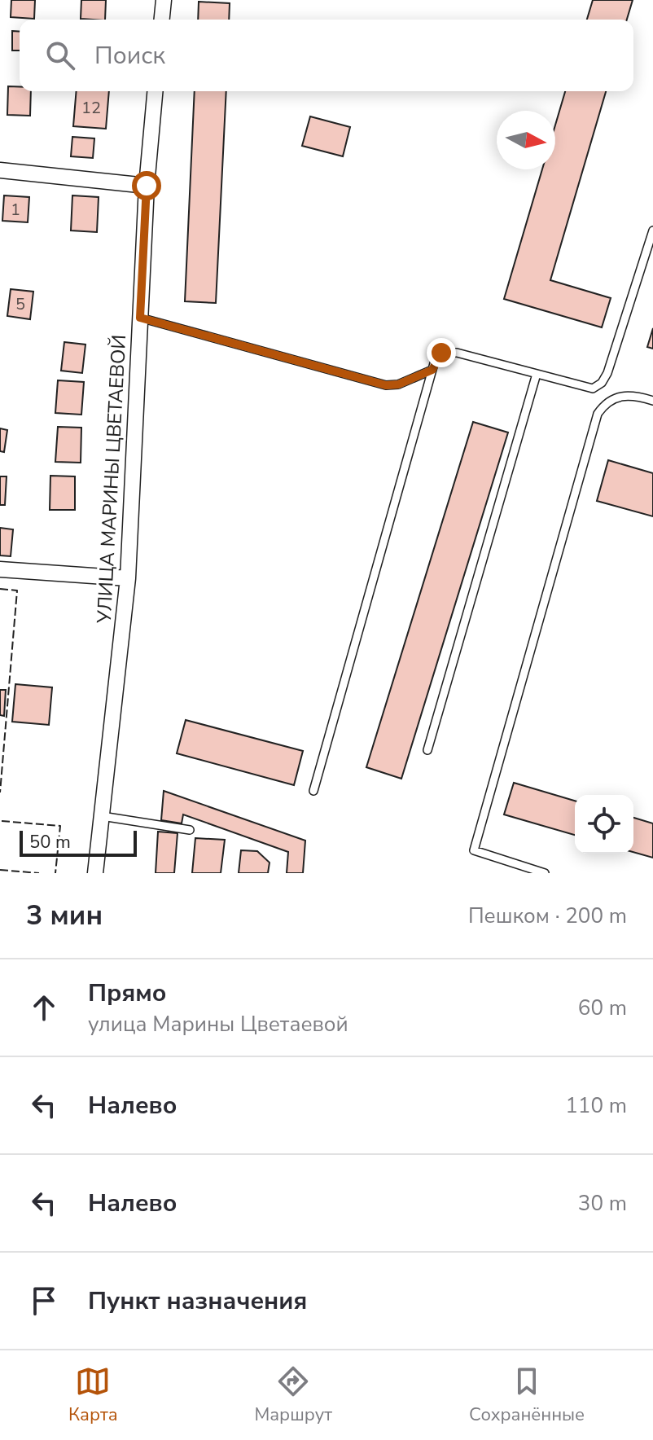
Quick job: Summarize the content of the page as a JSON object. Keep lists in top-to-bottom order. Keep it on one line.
{"streets":{"street":["УЛИЦА МАРИНЫ ЦВЕТАЕВОЙ"]},"house_numbers":["12","1","5"],"scale_bar":"50 m","north":"right","page":{"search":"Поиск","scale":"50 m","heading":["3 мин","Пешком · 200 m"],"list":[["Прямо","улица Марины Цветаевой","60 m"],["Налево","110 m"],["Налево","30 m"],"Пункт назначения"],"nav":["Карта","Маршрут","Сохранённые"]}}
